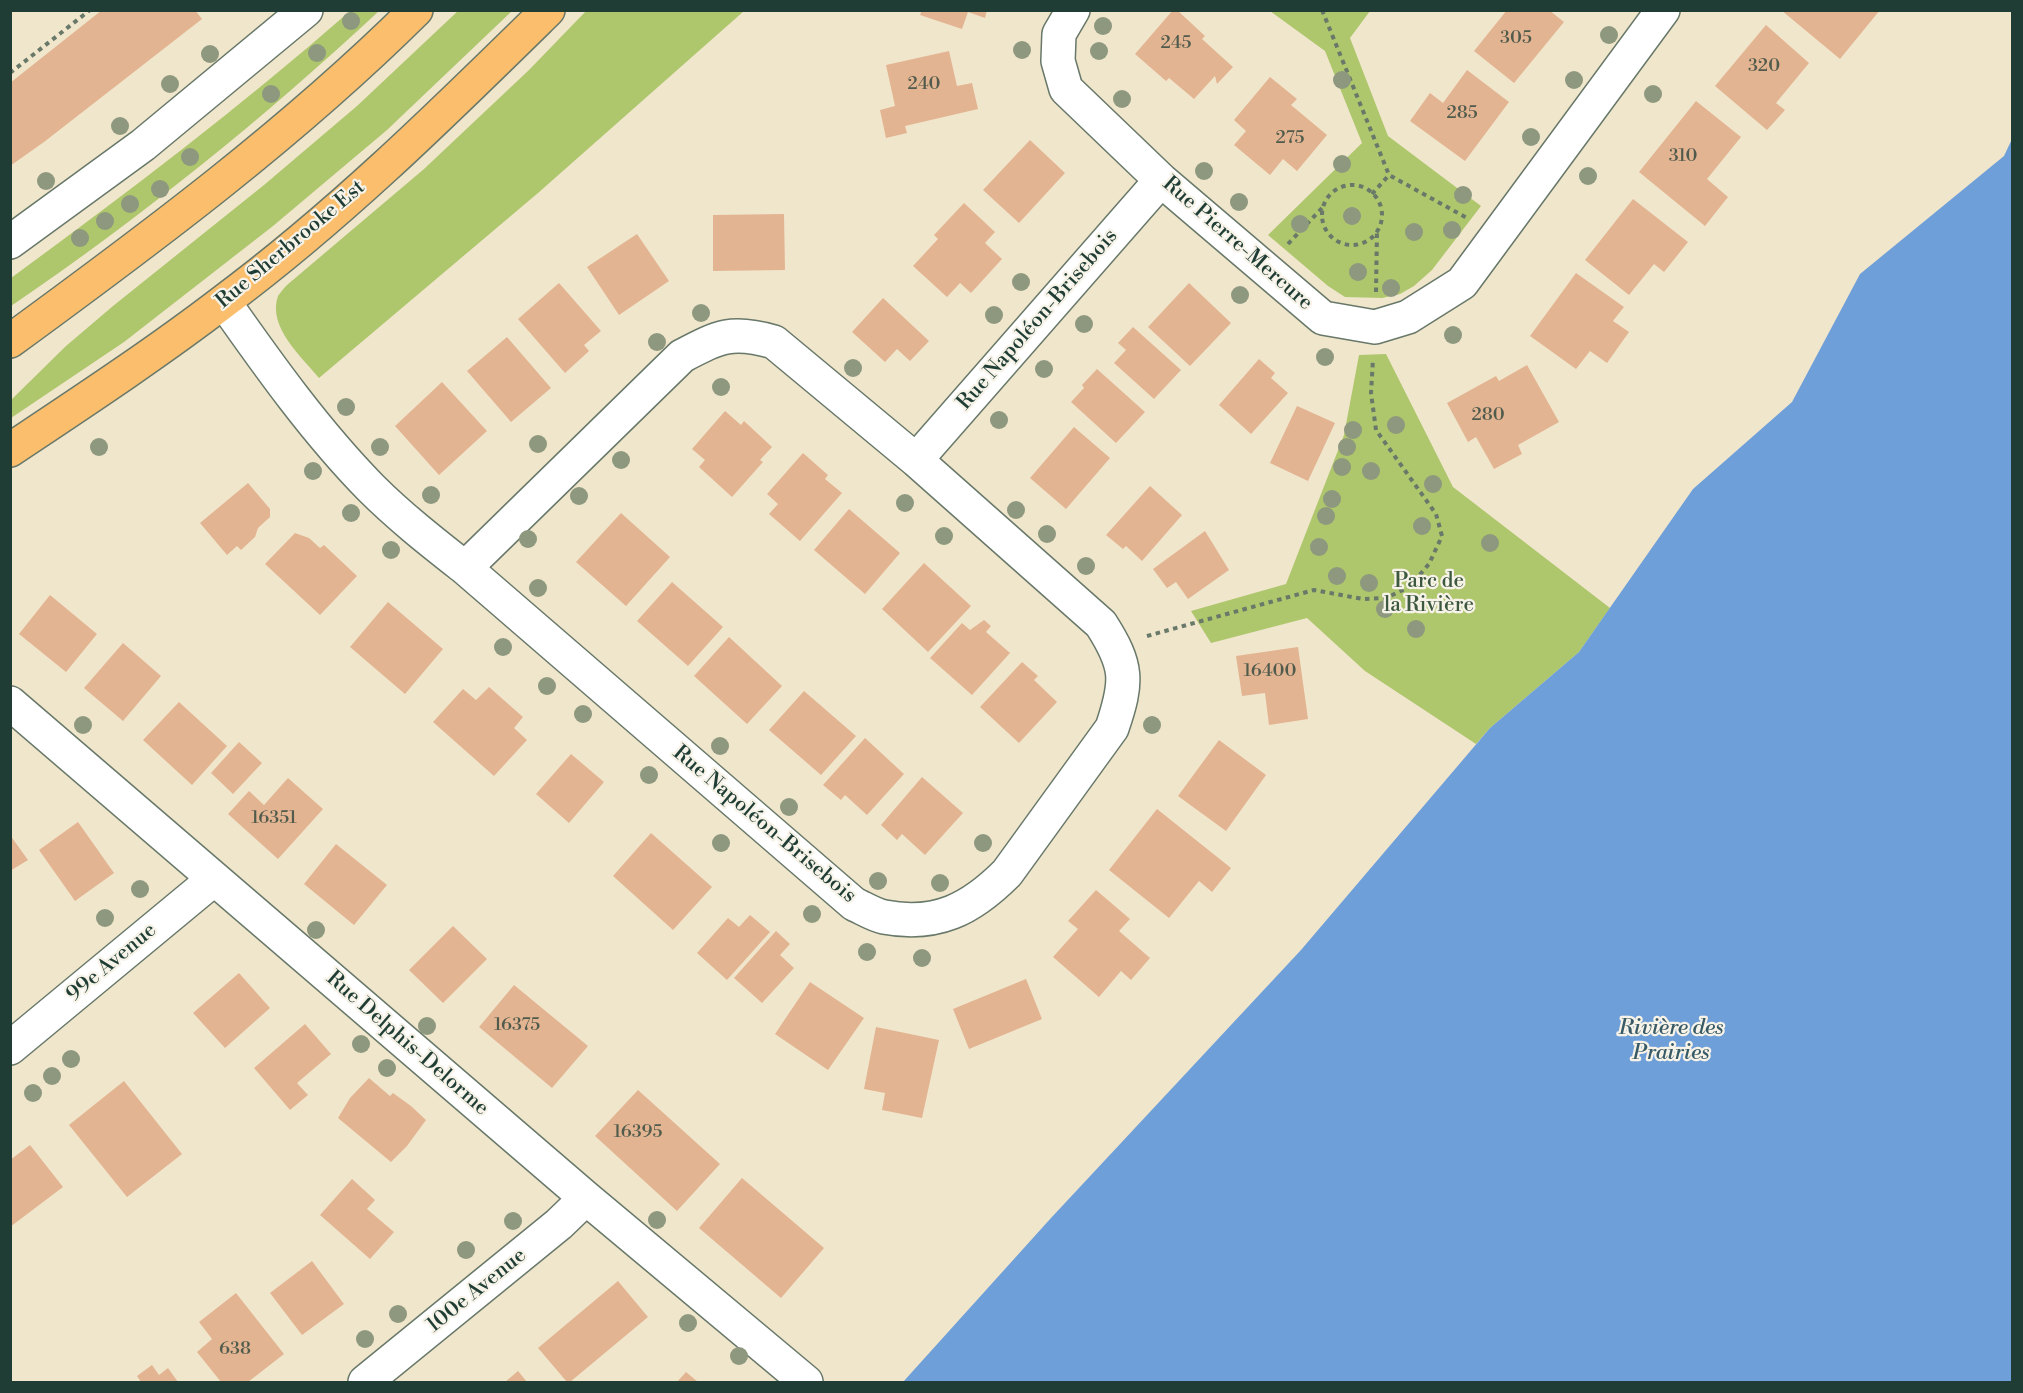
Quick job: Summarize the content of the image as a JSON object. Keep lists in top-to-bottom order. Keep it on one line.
{"streets":{"main road":["Rue Sherbrooke Est"],"street":["Rue Pierre-Mercure","Rue Napoléon-Brisebois","99e Avenue","Rue Delphis-Delorme","100e Avenue"]},"crossings":[["Rue Pierre-Mercure","Rue Napoléon-Brisebois"],["Rue Sherbrooke Est","Rue Napoléon-Brisebois"],["99e Avenue","Rue Delphis-Delorme"],["Rue Delphis-Delorme","100e Avenue"]],"water":["Rivière des Prairies"],"parks":["Parc de la Rivière"],"house_numbers":["305","245","320","240","285","275","310","280","16400","16351","16375","16395","638"]}
